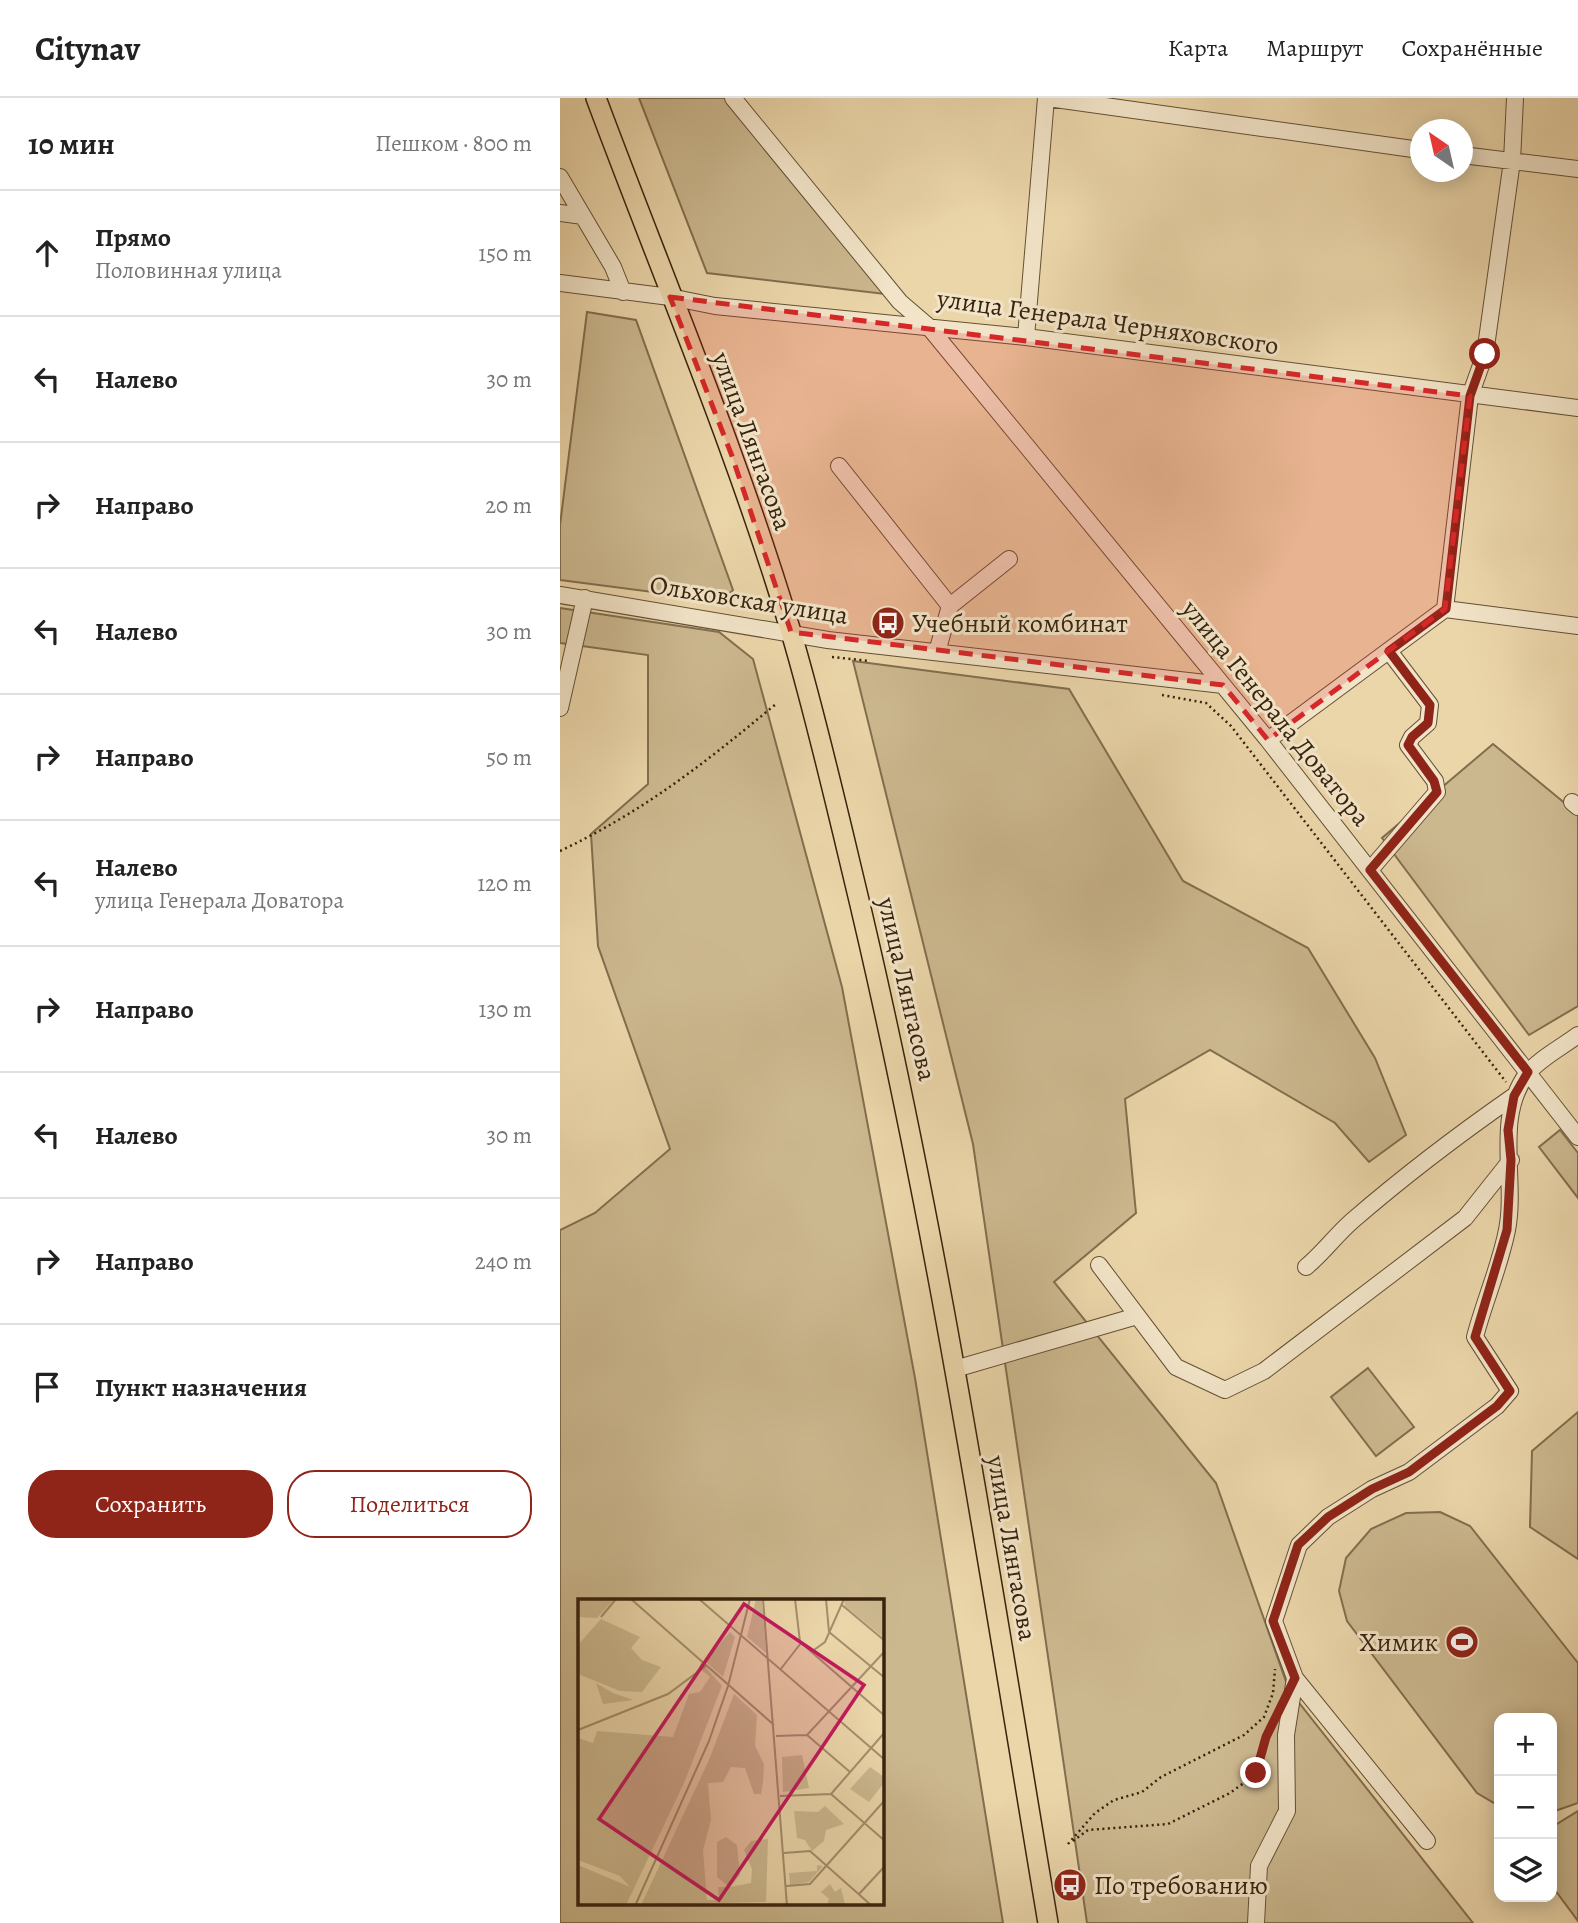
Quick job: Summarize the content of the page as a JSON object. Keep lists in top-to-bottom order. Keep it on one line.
{"streets":{"main road":["улица Лянгасова"],"street":["улица Генерала Черняховского","Ольховская улица","улица Генерала Доватора"]},"crossings":[["улица Генерала Черняховского","улица Генерала Доватора"],["улица Лянгасова","Ольховская улица"],["Ольховская улица","улица Генерала Доватора"]],"places":{"bus stop":["Учебный комбинат","По требованию"],"sports":["Химик"]},"north":"top left","page":{"header":"Citynav","nav":["Карта","Маршрут","Сохранённые"],"heading":["10 мин","Пешком · 800 m"],"list":[["Прямо","Половинная улица","150 m"],["Налево","30 m"],["Направо","20 m"],["Налево","30 m"],["Направо","50 m"],["Налево","улица Генерала Доватора","120 m"],["Направо","130 m"],["Налево","30 m"],["Направо","240 m"],"Пункт назначения"],"buttons":["Сохранить","Поделиться"],"map_buttons":["+","−"]}}
